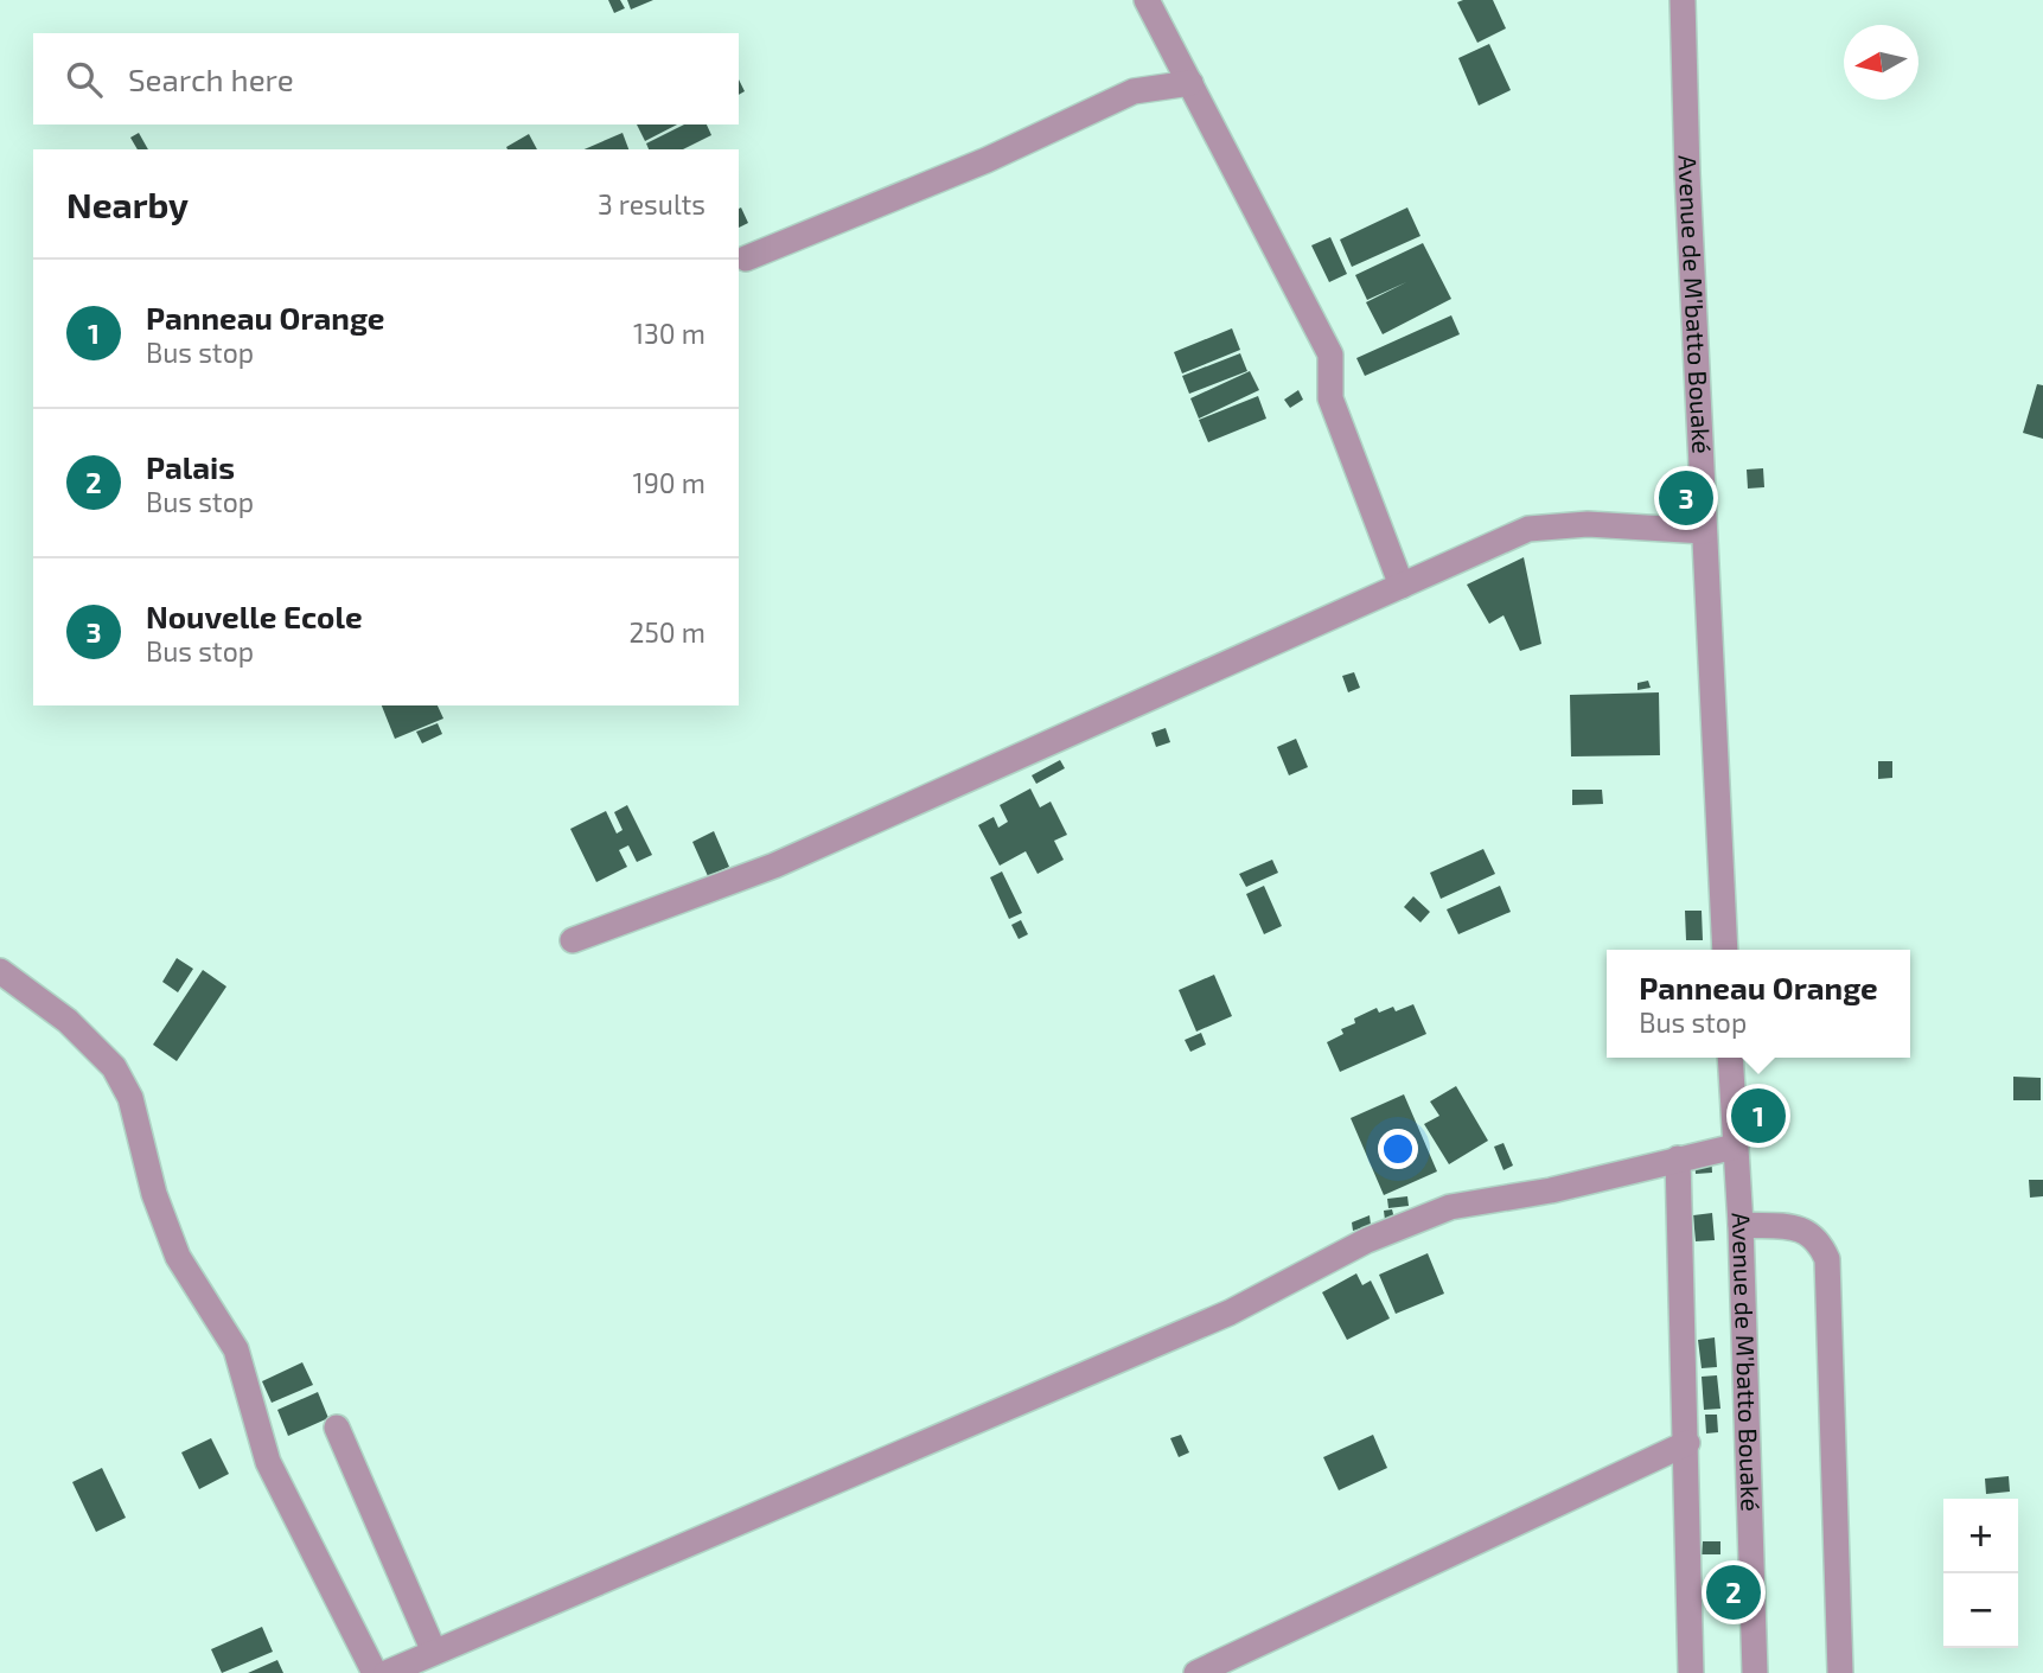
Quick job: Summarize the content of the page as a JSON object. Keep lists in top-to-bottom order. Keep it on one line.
{"streets":{"street":["Avenue de M'batto Bouaké"]},"north":"left","page":{"search":"Search here","heading":["Nearby","3 results"],"list":[{"mark":"1","name":"Panneau Orange","note":"Bus stop","value":"130 m"},{"mark":"2","name":"Palais","note":"Bus stop","value":"190 m"},{"mark":"3","name":"Nouvelle Ecole","note":"Bus stop","value":"250 m"}],"pins":["3","1","2"],"popup":["Panneau Orange","Bus stop"],"map_buttons":["+","−"]}}
